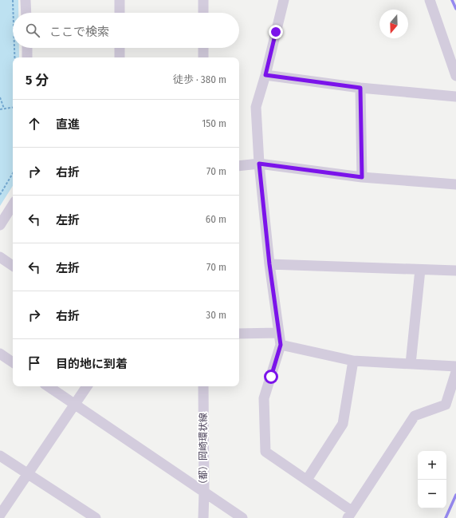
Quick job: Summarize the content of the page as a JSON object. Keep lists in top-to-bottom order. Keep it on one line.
{"streets":{"street":["（都）岡崎環状線"]},"north":"bottom","page":{"search":"ここで検索","heading":["5 分","徒歩 · 380 m"],"list":[["直進","150 m"],["右折","70 m"],["左折","60 m"],["左折","70 m"],["右折","30 m"],"目的地に到着"],"map_buttons":["+","−"]}}
